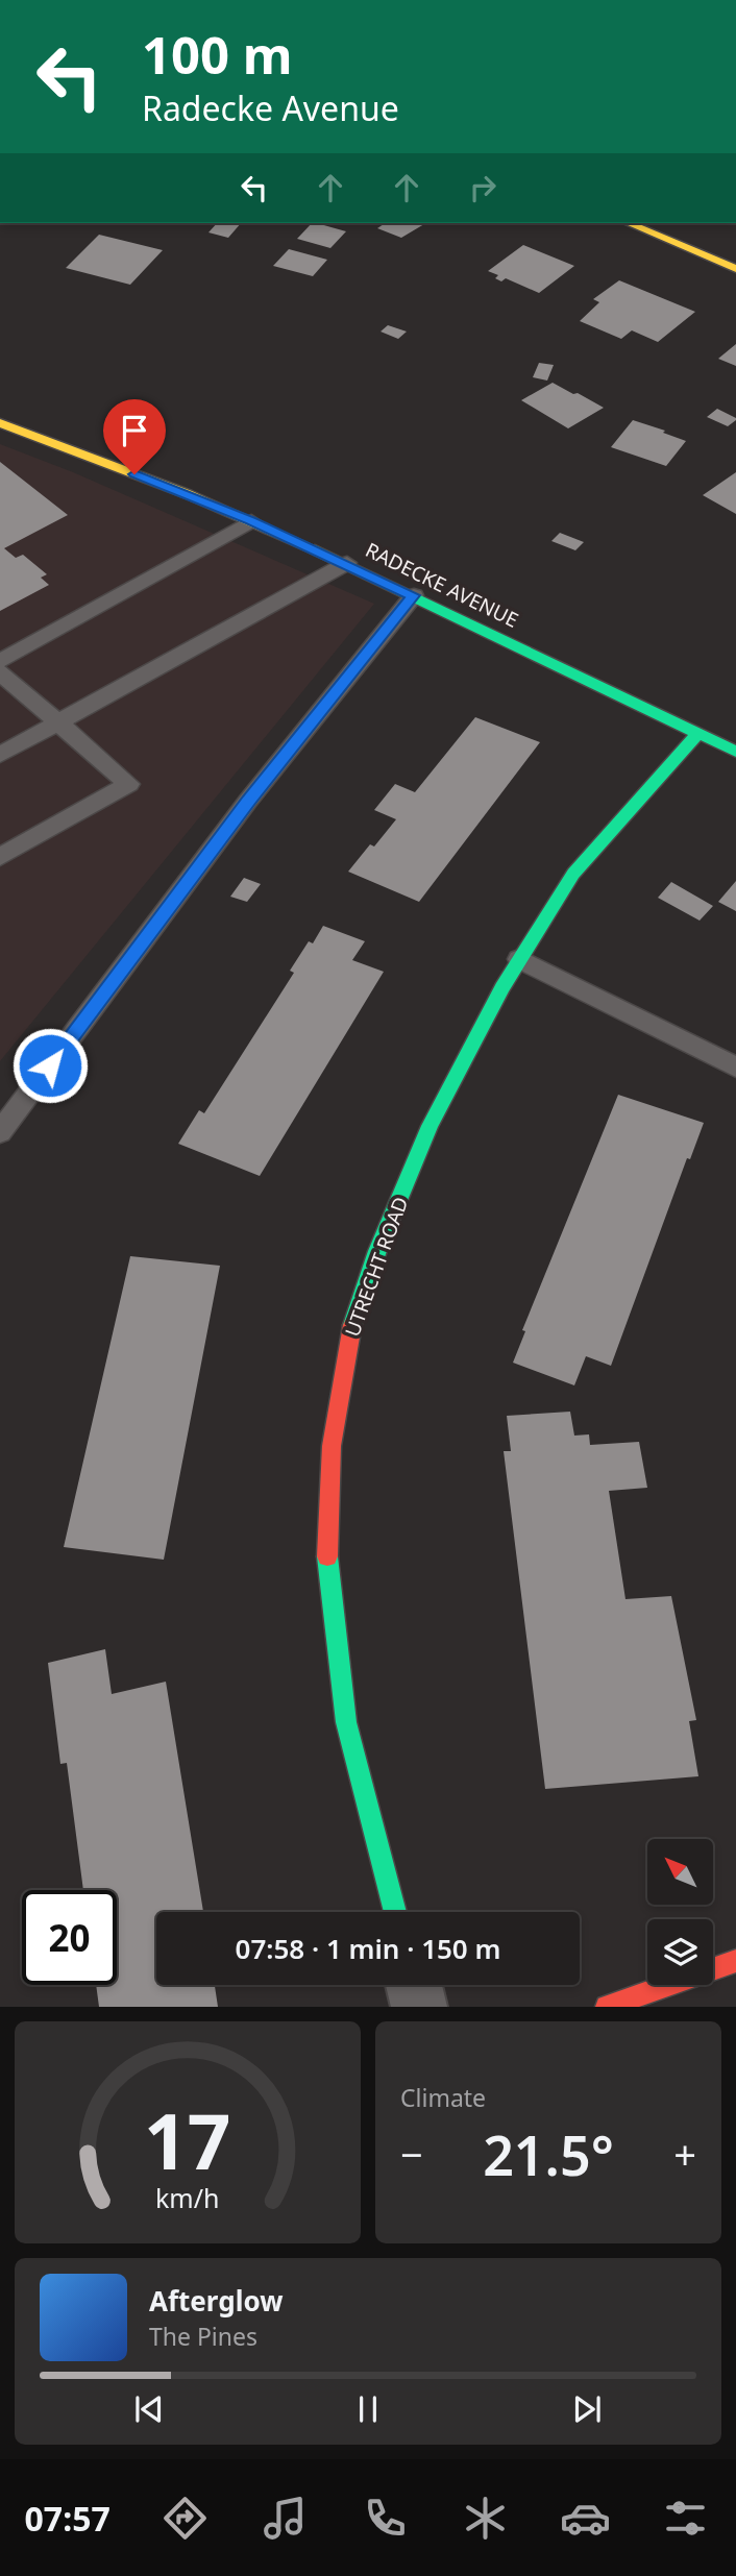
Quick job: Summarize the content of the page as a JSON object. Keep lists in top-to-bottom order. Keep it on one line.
{"streets":{"street":["RADECKE AVENUE","UTRECHT ROAD"]},"crossings":[["RADECKE AVENUE","UTRECHT ROAD"]],"north":"top left","page":{"turn":["100 m","Radecke Avenue"],"limit":"20","trip":"07:58 · 1 min · 150 m","tile":"Climate","heat":["−","21.5°","+"],"song":["Afterglow","The Pines"],"tabs":"07:57","gauge":["17","km/h"]}}
